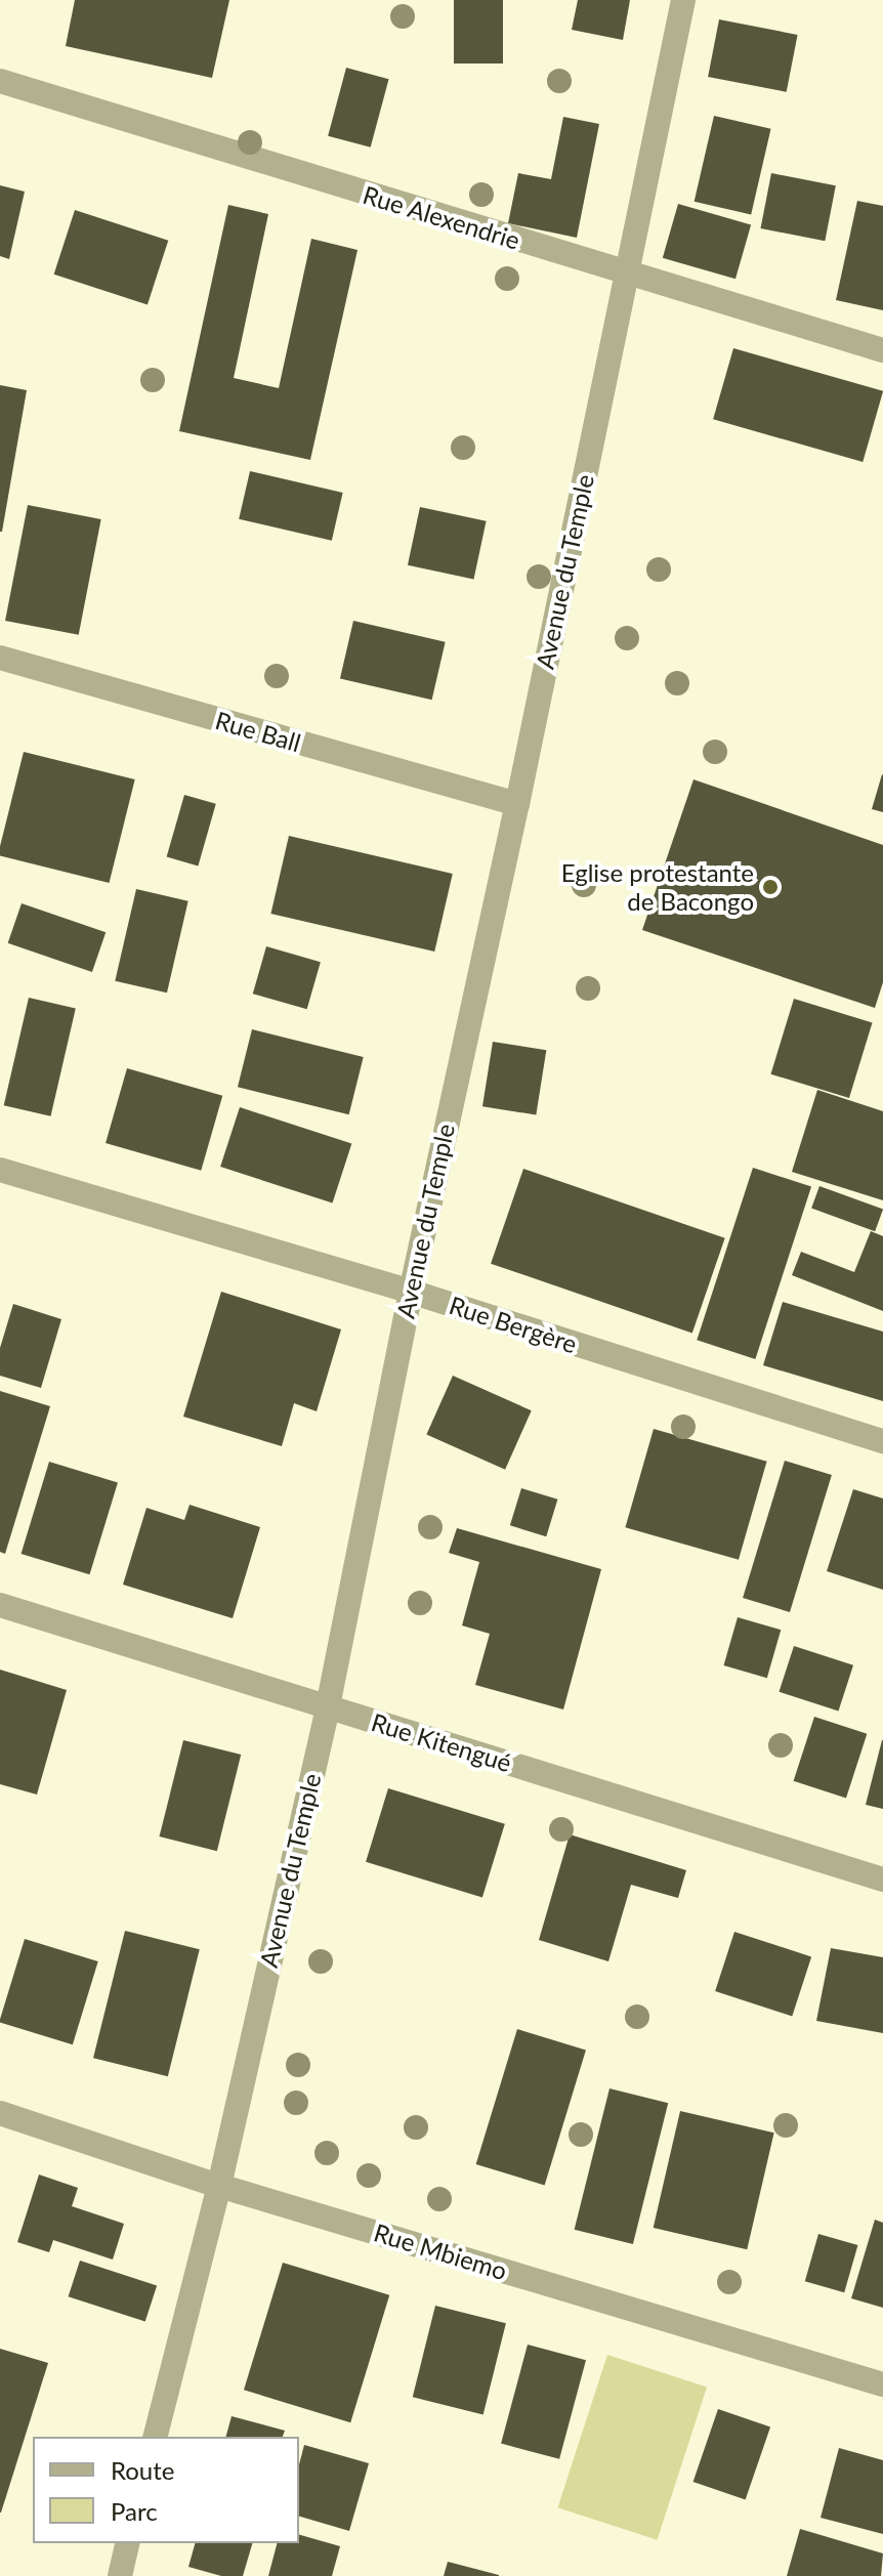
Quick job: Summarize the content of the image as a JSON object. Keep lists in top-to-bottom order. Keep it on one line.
{"streets":{"street":["Rue Alexendrie","Avenue du Temple","Rue Ball","Rue Bergère","Rue Kitengué","Rue Mbiemo"]},"crossings":[["Rue Alexendrie","Avenue du Temple"],["Avenue du Temple","Rue Ball"],["Avenue du Temple","Rue Bergère"],["Avenue du Temple","Rue Kitengué"],["Avenue du Temple","Rue Mbiemo"]],"places":["Eglise protestante de Bacongo"],"legend":["Route","Parc"]}
